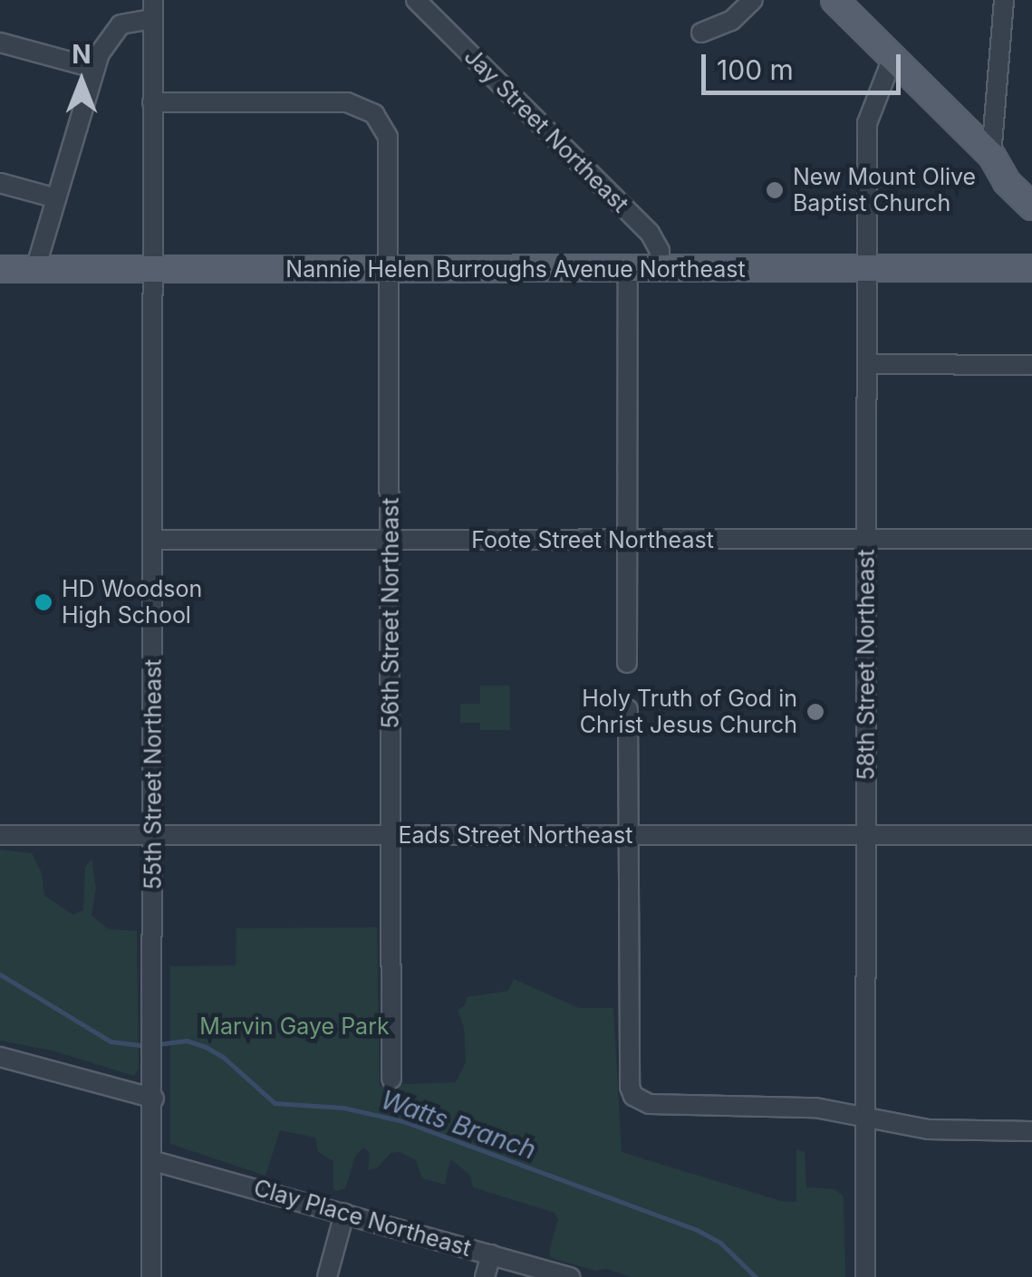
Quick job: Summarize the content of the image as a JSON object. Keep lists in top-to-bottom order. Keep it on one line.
{"streets":{"main road":["Nannie Helen Burroughs Avenue Northeast"],"street":["Jay Street Northeast","Foote Street Northeast","56th Street Northeast","58th Street Northeast","55th Street Northeast","Eads Street Northeast","Clay Place Northeast"]},"crossings":[["Jay Street Northeast","Nannie Helen Burroughs Avenue Northeast"],["Nannie Helen Burroughs Avenue Northeast","56th Street Northeast"],["Nannie Helen Burroughs Avenue Northeast","58th Street Northeast"],["Nannie Helen Burroughs Avenue Northeast","55th Street Northeast"],["Foote Street Northeast","56th Street Northeast"],["Foote Street Northeast","58th Street Northeast"],["Foote Street Northeast","55th Street Northeast"],["56th Street Northeast","55th Street Northeast"],["56th Street Northeast","Eads Street Northeast"],["58th Street Northeast","Eads Street Northeast"],["55th Street Northeast","Eads Street Northeast"],["55th Street Northeast","Clay Place Northeast"]],"water":["Watts Branch"],"parks":["Marvin Gaye Park"],"places":["New Mount Olive Baptist Church","HD Woodson High School","Holy Truth of God in Christ Jesus Church"],"scale_bar":"100 m","north":"top"}
